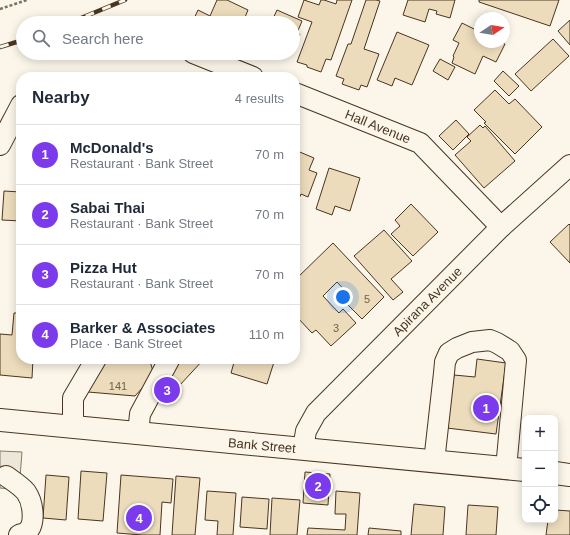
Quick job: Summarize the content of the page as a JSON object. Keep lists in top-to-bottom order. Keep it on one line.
{"streets":{"main road":["Bank Street"],"street":["Hall Avenue","Apirana Avenue"]},"crossings":[["Hall Avenue","Apirana Avenue"],["Apirana Avenue","Bank Street"]],"house_numbers":["5","3","141"],"north":"right","page":{"search":"Search here","heading":["Nearby","4 results"],"list":[{"mark":"1","name":"McDonald's","note":"Restaurant · Bank Street","value":"70 m"},{"mark":"2","name":"Sabai Thai","note":"Restaurant · Bank Street","value":"70 m"},{"mark":"3","name":"Pizza Hut","note":"Restaurant · Bank Street","value":"70 m"},{"mark":"4","name":"Barker & Associates","note":"Place · Bank Street","value":"110 m"}],"pins":["3","1","2","4"],"map_buttons":["+","−"]}}
